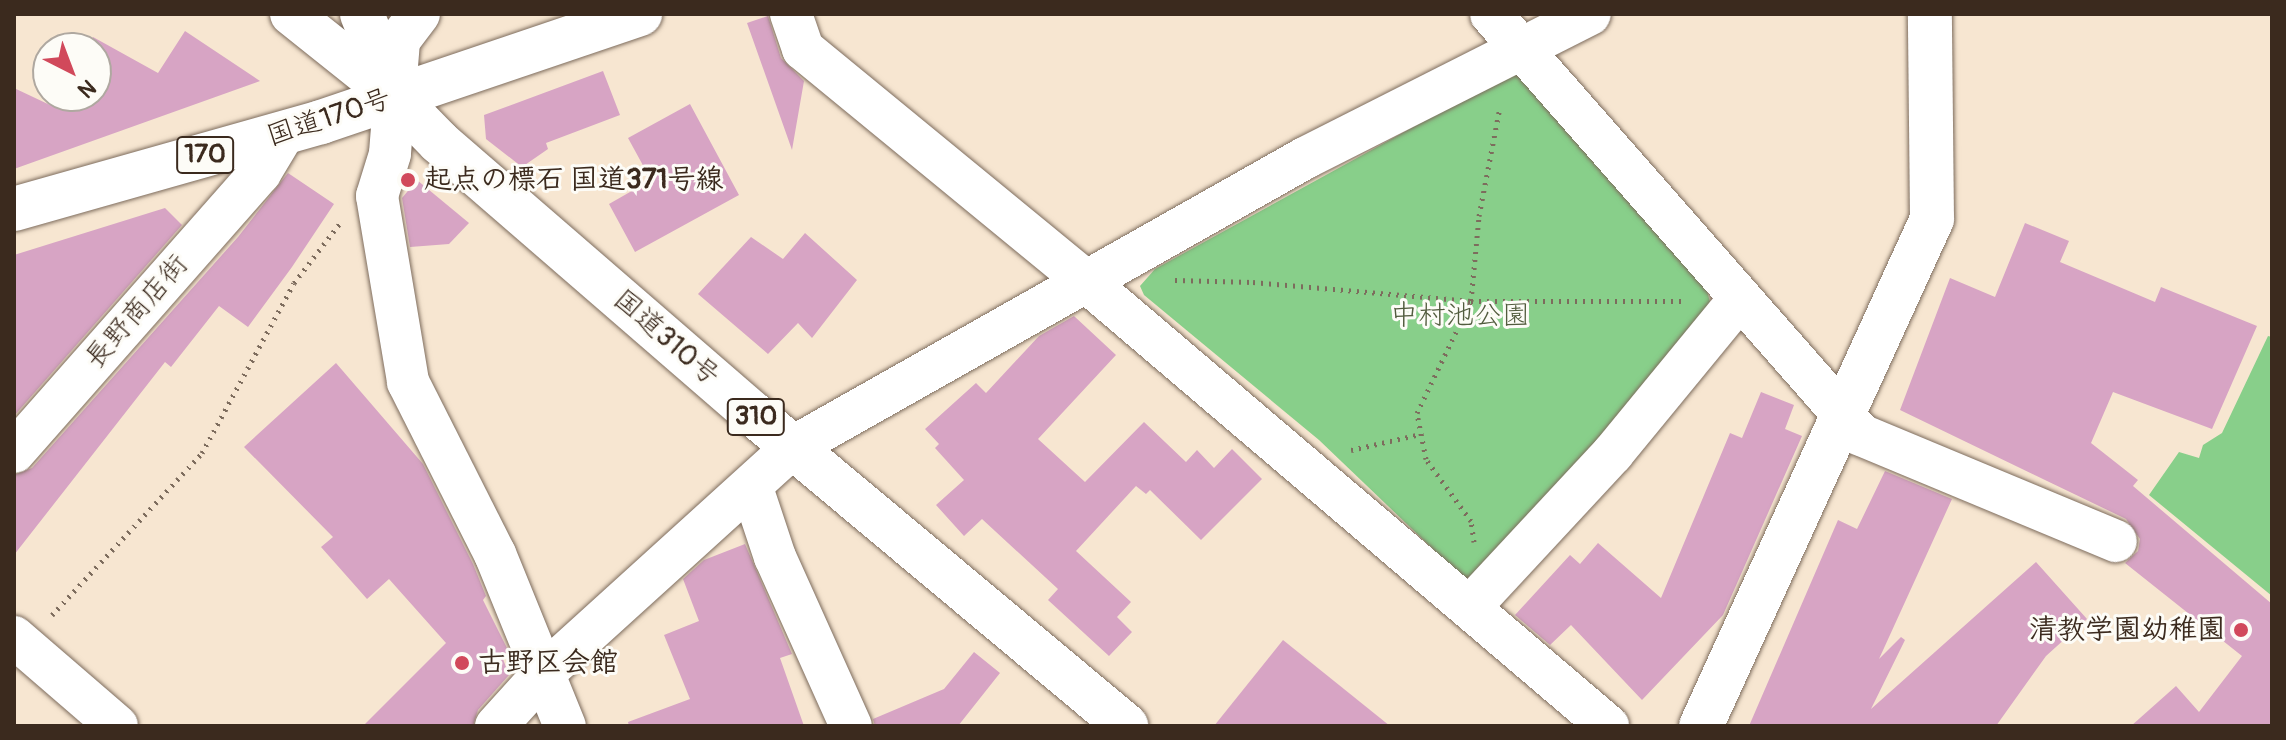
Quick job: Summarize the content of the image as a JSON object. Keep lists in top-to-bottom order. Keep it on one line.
{"streets":{"main road":["国道170号","170","国道310号","310"],"street":["長野商店街"]},"crossings":[["国道170号","長野商店街"],["国道170号","国道310号"]],"parks":["中村池公園"],"places":["起点の標石 国道371号線","清教学園幼稚園","古野区会館"],"north":"bottom right"}
